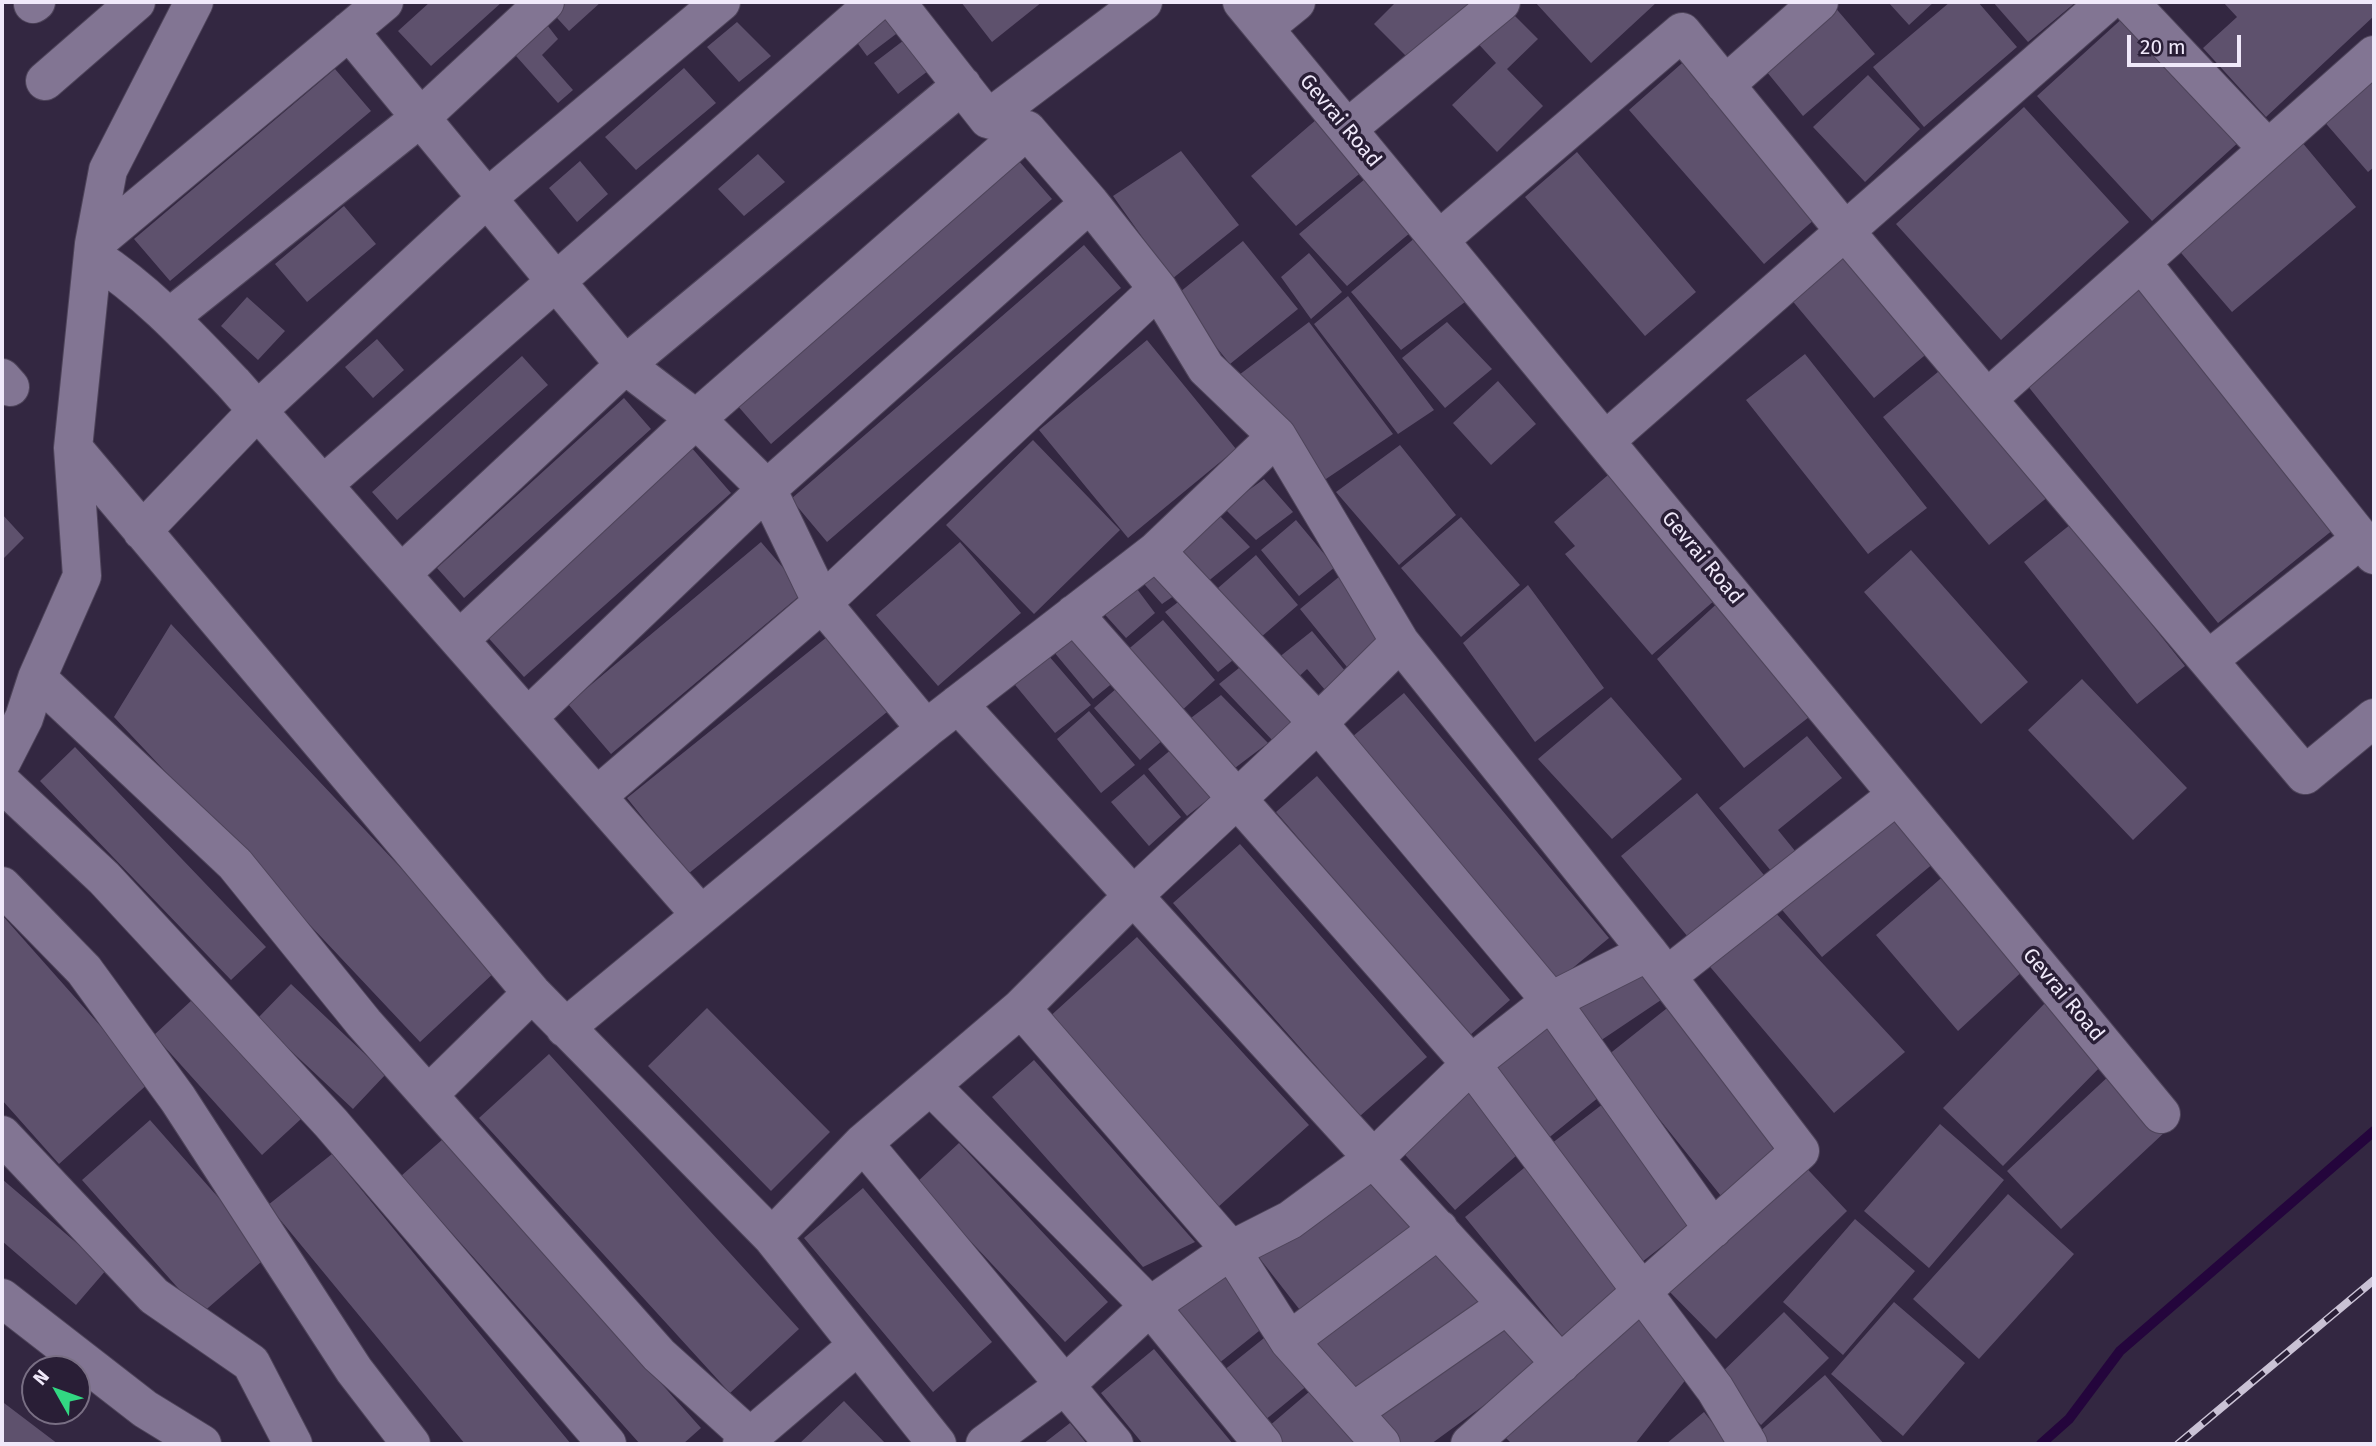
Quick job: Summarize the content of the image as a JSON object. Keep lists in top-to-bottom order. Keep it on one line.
{"streets":{"street":["Gevrai Road"]},"scale_bar":"20 m","north":"top left"}
